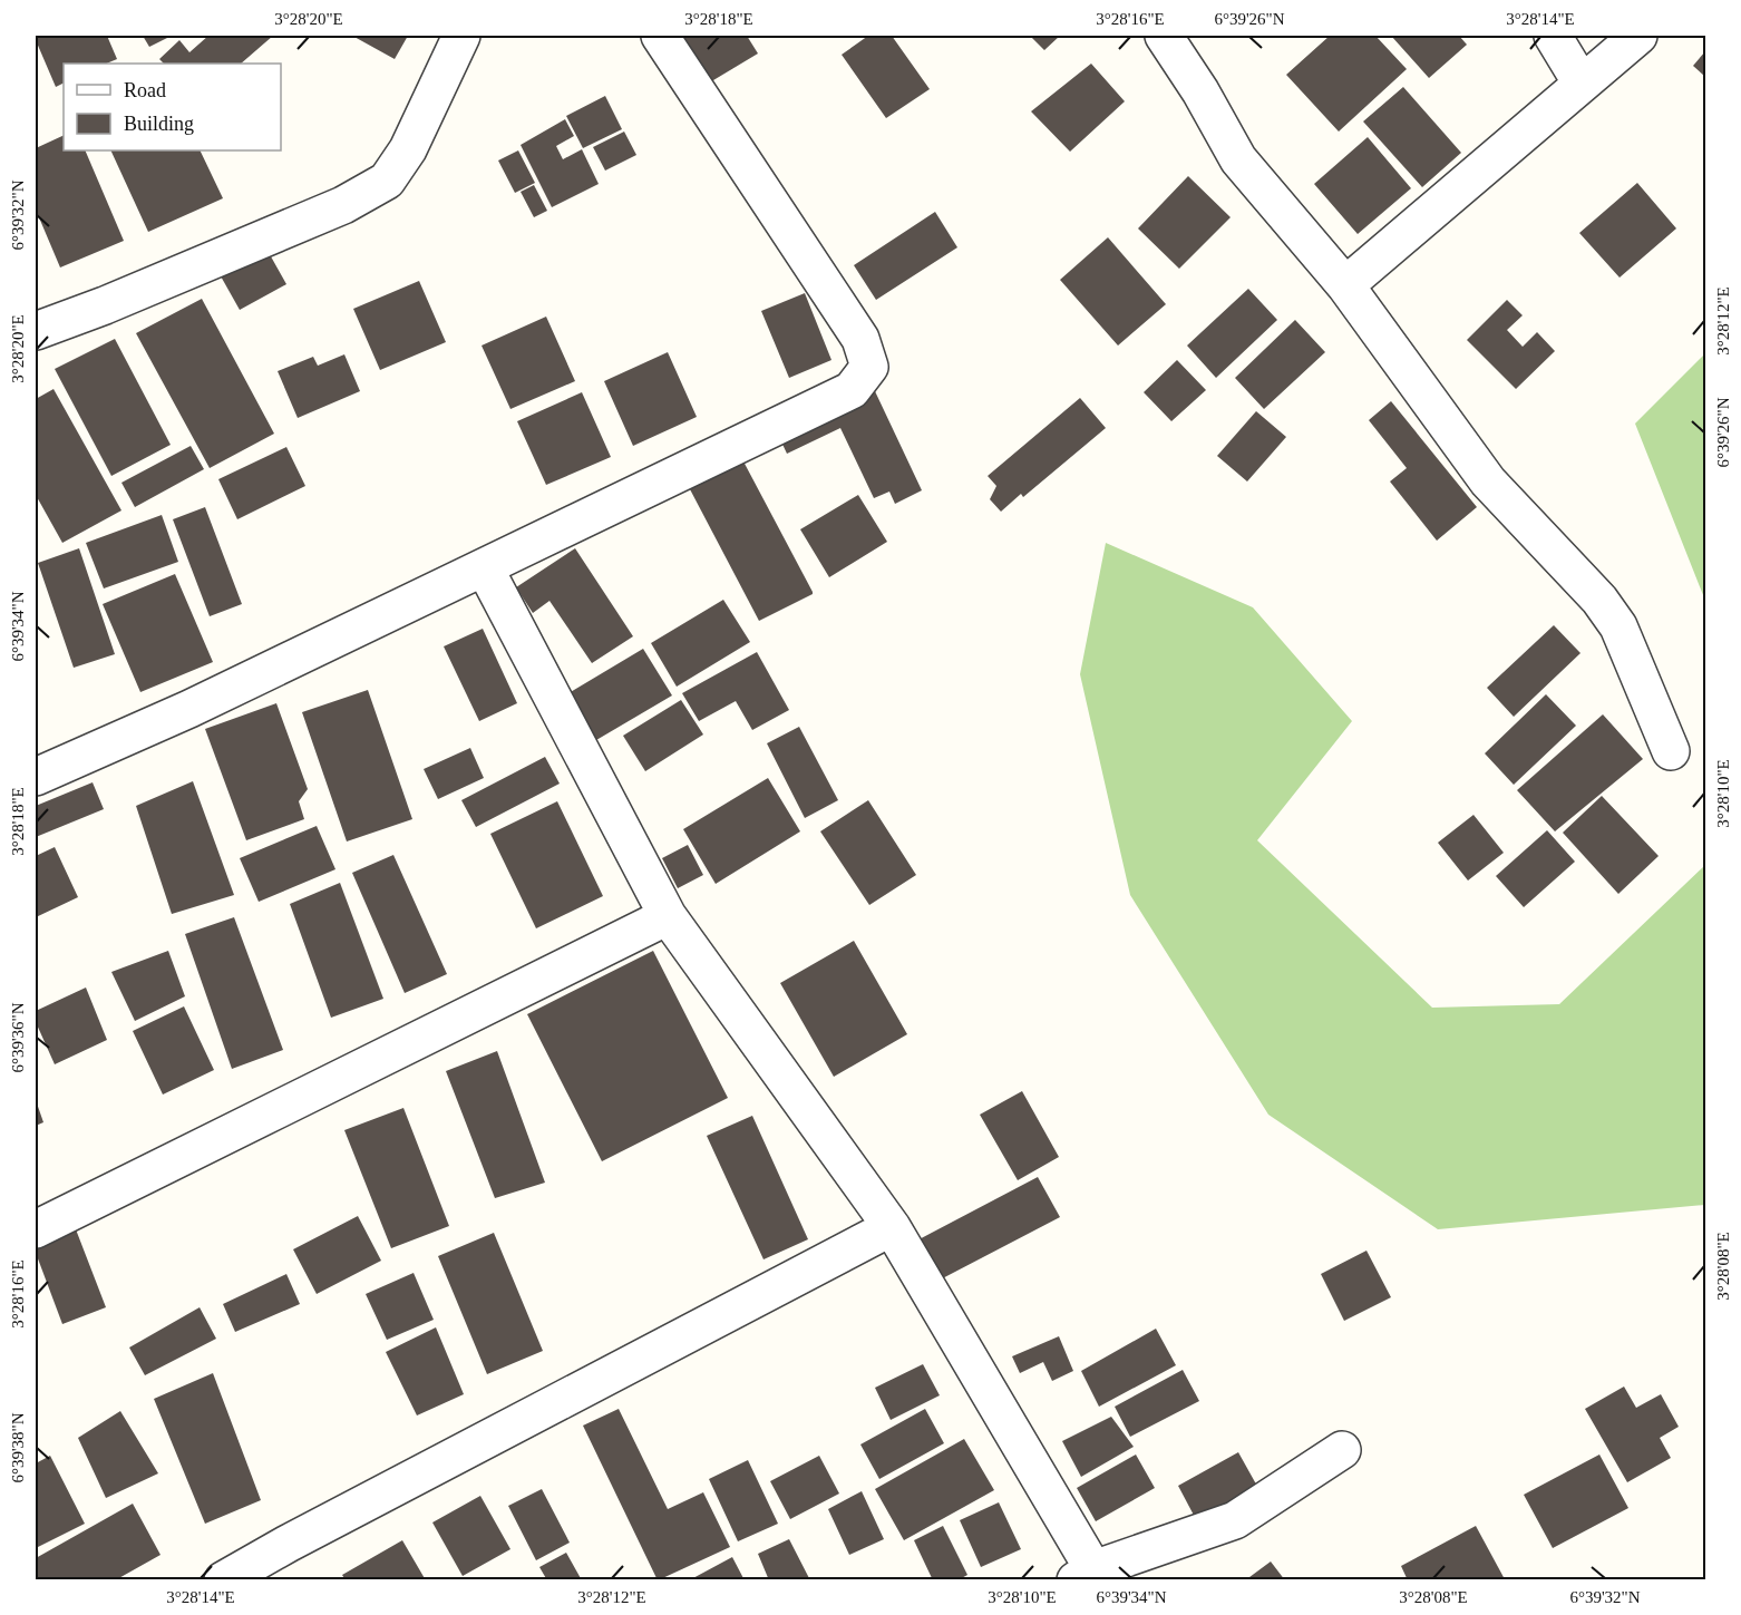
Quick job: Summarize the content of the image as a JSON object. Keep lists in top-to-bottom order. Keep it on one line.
{"legend":["Road","Building"],"coordinates":["3°28'20\"E","3°28'18\"E","3°28'16\"E","6°39'26\"N","3°28'14\"E","6°39'32\"N","3°28'12\"E","6°39'34\"N","3°28'10\"E","6°39'36\"N","3°28'08\"E","6°39'38\"N"]}
